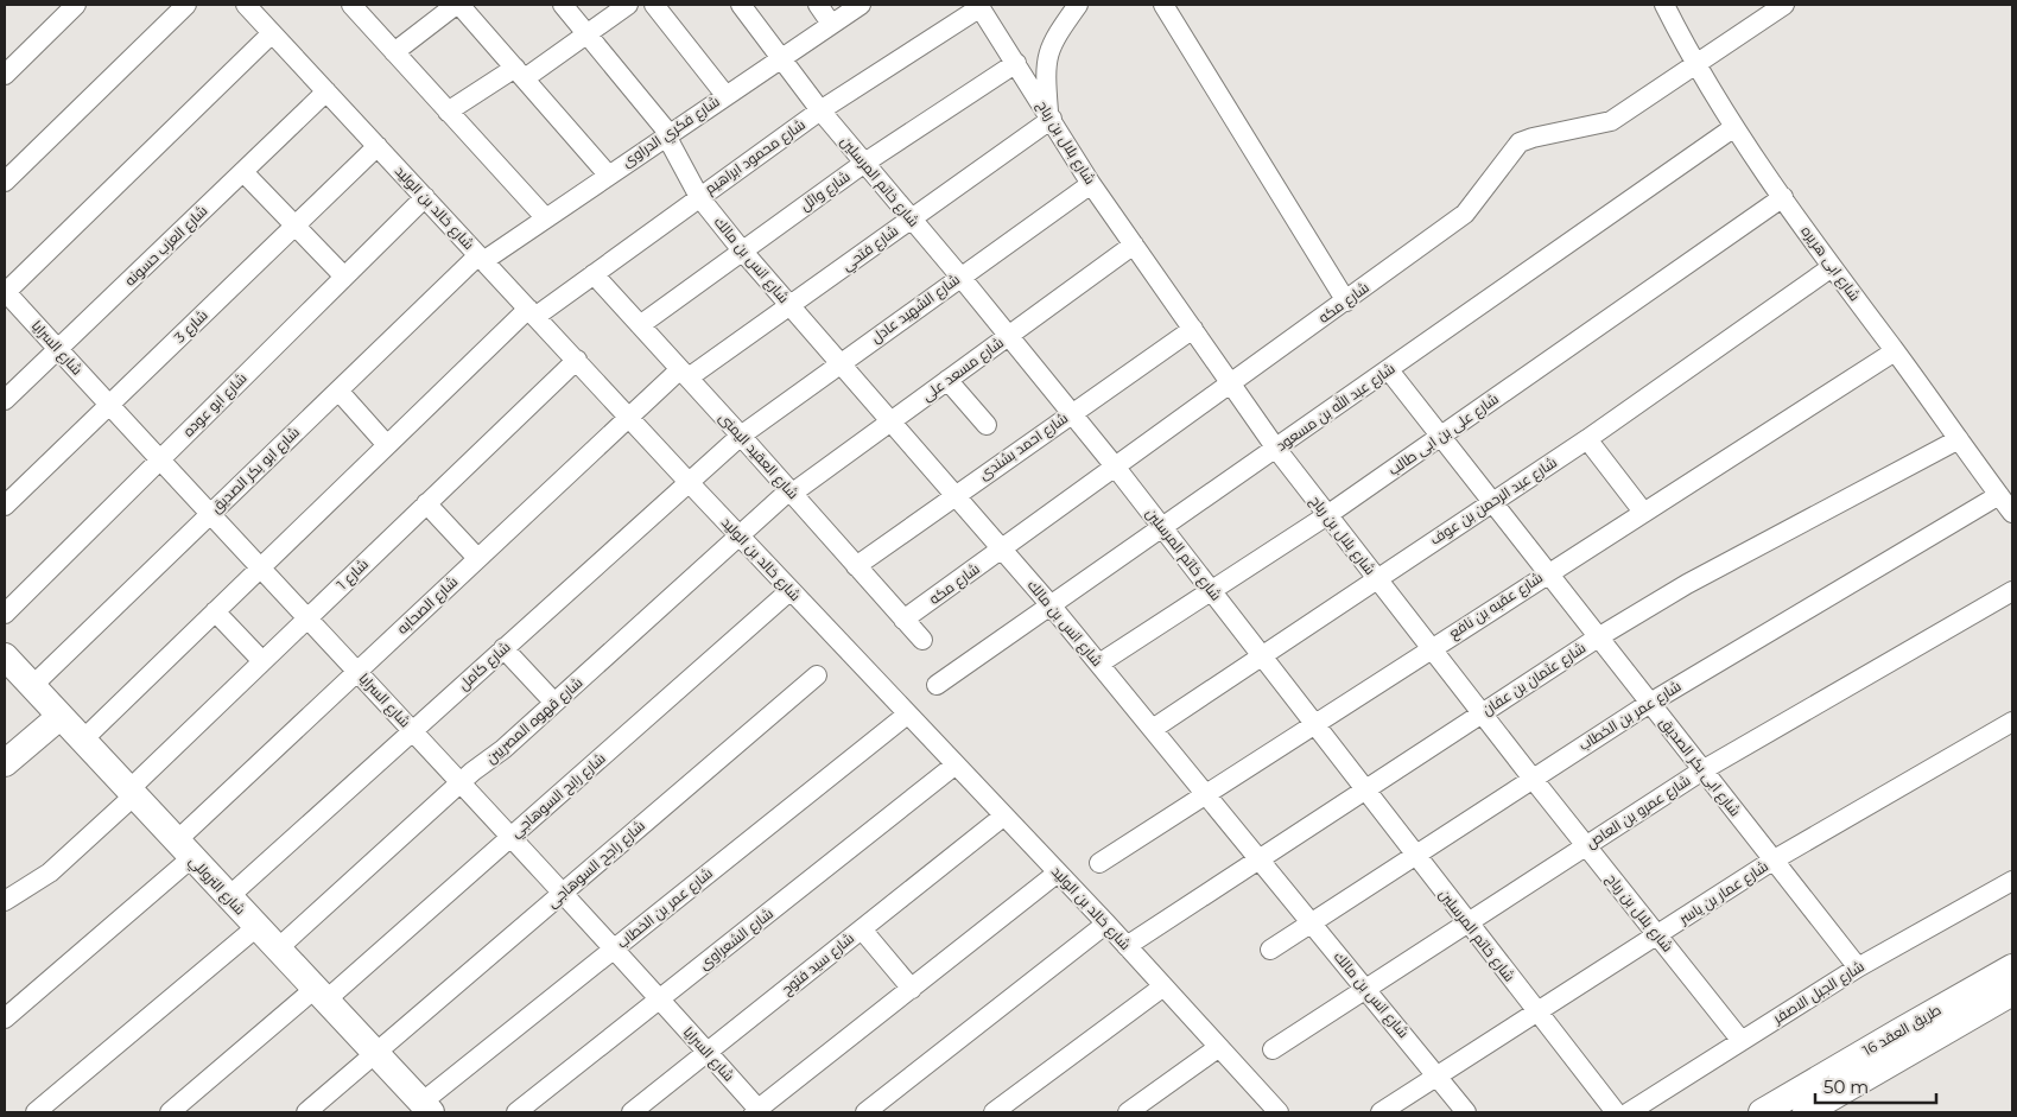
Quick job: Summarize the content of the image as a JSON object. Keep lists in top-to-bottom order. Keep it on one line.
{"streets":{"street":["شارع فكري الدراوى","شارع بلال بن رباح","شارع محمود ابراهيم","شارع خاتم المرسلين","شارع وائل","شارع خالد بن الوليد","شارع العزب حسونه","شارع فتحي","شارع انس بن مالك","شارع ابى هريره","شارع مكه","شارع الشهيد عادل","شارع 3","شارع السرايا","شارع مسعد على","شارع ابو عوده","شارع عبد الله بن مسعود","شارع على بن ابى طالب","شارع احمد بشندى","شارع العقيد اليمنى","شارع ابو بكر الصديق","شارع عبد الرحمن بن عوف","شارع 1","شارع الصحابه","شارع عقبه بن نافع","شارع كامل","شارع عثمان بن عفان","شارع عمر بن الخطاب","شارع قهوه المصريين","شارع ابى بكر الصديق","شارع رابح السوهاجي","شارع عمرو بن العاص","شارع راجح السوهاجى","شارع التروللي","شارع عمار بن ياسر","شارع الشعراوى","شارع سيد فتوح","شارع الجبل الاصفر","طريق العقد 16"]},"crossings":[["شارع فكري الدراوى","شارع خاتم المرسلين"],["شارع فكري الدراوى","شارع خالد بن الوليد"],["شارع فكري الدراوى","شارع انس بن مالك"],["شارع فكري الدراوى","شارع ابو بكر الصديق"],["شارع بلال بن رباح","شارع محمود ابراهيم"],["شارع بلال بن رباح","شارع وائل"],["شارع بلال بن رباح","شارع فتحي"],["شارع بلال بن رباح","شارع مكه"],["شارع بلال بن رباح","شارع الشهيد عادل"],["شارع بلال بن رباح","شارع مسعد على"],["شارع بلال بن رباح","شارع عبد الله بن مسعود"],["شارع بلال بن رباح","شارع على بن ابى طالب"],["شارع بلال بن رباح","شارع احمد بشندى"],["شارع بلال بن رباح","شارع عبد الرحمن بن عوف"],["شارع بلال بن رباح","شارع عقبه بن نافع"],["شارع بلال بن رباح","شارع عثمان بن عفان"],["شارع بلال بن رباح","شارع عمر بن الخطاب"],["شارع بلال بن رباح","شارع عمرو بن العاص"],["شارع بلال بن رباح","شارع عمار بن ياسر"],["شارع بلال بن رباح","شارع الجبل الاصفر"],["شارع محمود ابراهيم","شارع خاتم المرسلين"],["شارع محمود ابراهيم","شارع خالد بن الوليد"],["شارع محمود ابراهيم","شارع انس بن مالك"],["شارع محمود ابراهيم","شارع السرايا"],["شارع محمود ابراهيم","شارع العقيد اليمنى"],["شارع محمود ابراهيم","شارع التروللي"],["شارع خاتم المرسلين","شارع وائل"],["شارع خاتم المرسلين","شارع فتحي"],["شارع خاتم المرسلين","شارع مكه"],["شارع خاتم المرسلين","شارع الشهيد عادل"],["شارع خاتم المرسلين","شارع مسعد على"],["شارع خاتم المرسلين","شارع عبد الله بن مسعود"],["شارع خاتم المرسلين","شارع على بن ابى طالب"],["شارع خاتم المرسلين","شارع احمد بشندى"],["شارع خاتم المرسلين","شارع عبد الرحمن بن عوف"],["شارع خاتم المرسلين","شارع عقبه بن نافع"],["شارع خاتم المرسلين","شارع عثمان بن عفان"],["شارع خاتم المرسلين","شارع عمر بن الخطاب"],["شارع خاتم المرسلين","شارع عمرو بن العاص"],["شارع خاتم المرسلين","شارع عمار بن ياسر"],["شارع وائل","شارع انس بن مالك"],["شارع وائل","شارع العقيد اليمنى"],["شارع خالد بن الوليد","شارع العزب حسونه"],["شارع خالد بن الوليد","شارع 3"],["شارع خالد بن الوليد","شارع ابو عوده"],["شارع خالد بن الوليد","شارع ابو بكر الصديق"],["شارع خالد بن الوليد","شارع 1"],["شارع خالد بن الوليد","شارع الصحابه"],["شارع خالد بن الوليد","شارع كامل"],["شارع خالد بن الوليد","شارع عثمان بن عفان"],["شارع خالد بن الوليد","شارع عمر بن الخطاب"],["شارع خالد بن الوليد","شارع قهوه المصريين"],["شارع خالد بن الوليد","شارع رابح السوهاجي"],["شارع خالد بن الوليد","شارع الشعراوى"],["شارع خالد بن الوليد","شارع سيد فتوح"],["شارع العزب حسونه","شارع السرايا"],["شارع فتحي","شارع انس بن مالك"],["شارع فتحي","شارع العقيد اليمنى"],["شارع فتحي","شارع الصحابه"],["شارع انس بن مالك","شارع مكه"],["شارع انس بن مالك","شارع الشهيد عادل"],["شارع انس بن مالك","شارع مسعد على"],["شارع انس بن مالك","شارع عبد الله بن مسعود"],["شارع انس بن مالك","شارع على بن ابى طالب"],["شارع انس بن مالك","شارع احمد بشندى"],["شارع انس بن مالك","شارع عبد الرحمن بن عوف"],["شارع انس بن مالك","شارع عقبه بن نافع"],["شارع انس بن مالك","شارع عثمان بن عفان"],["شارع انس بن مالك","شارع عمر بن الخطاب"],["شارع انس بن مالك","شارع عمرو بن العاص"],["شارع انس بن مالك","شارع عمار بن ياسر"],["شارع ابى هريره","شارع مكه"],["شارع ابى هريره","شارع عبد الله بن مسعود"],["شارع ابى هريره","شارع على بن ابى طالب"],["شارع ابى هريره","شارع عبد الرحمن بن عوف"],["شارع ابى هريره","شارع عقبه بن نافع"],["شارع ابى هريره","شارع عثمان بن عفان"],["شارع ابى هريره","شارع عمر بن الخطاب"],["شارع مكه","شارع العقيد اليمنى"],["شارع الشهيد عادل","شارع العقيد اليمنى"],["شارع الشهيد عادل","شارع كامل"],["شارع 3","شارع السرايا"],["شارع السرايا","شارع ابو عوده"],["شارع السرايا","شارع ابو بكر الصديق"],["شارع السرايا","شارع 1"],["شارع السرايا","شارع الصحابه"],["شارع السرايا","شارع كامل"],["شارع السرايا","شارع عمر بن الخطاب"],["شارع السرايا","شارع قهوه المصريين"],["شارع السرايا","شارع رابح السوهاجي"],["شارع السرايا","شارع راجح السوهاجى"],["شارع السرايا","شارع الشعراوى"],["شارع السرايا","شارع سيد فتوح"],["شارع مسعد على","شارع العقيد اليمنى"],["شارع مسعد على","شارع قهوه المصريين"],["شارع عبد الله بن مسعود","شارع ابى بكر الصديق"],["شارع على بن ابى طالب","شارع ابى بكر الصديق"],["شارع احمد بشندى","شارع العقيد اليمنى"],["شارع العقيد اليمنى","شارع الصحابه"],["شارع العقيد اليمنى","شارع كامل"],["شارع العقيد اليمنى","شارع قهوه المصريين"],["شارع ابو بكر الصديق","شارع التروللي"],["شارع عبد الرحمن بن عوف","شارع ابى بكر الصديق"],["شارع 1","شارع التروللي"],["شارع الصحابه","شارع التروللي"],["شارع عقبه بن نافع","شارع ابى بكر الصديق"],["شارع كامل","شارع التروللي"],["شارع عثمان بن عفان","شارع ابى بكر الصديق"],["شارع عمر بن الخطاب","شارع ابى بكر الصديق"],["شارع عمر بن الخطاب","شارع التروللي"],["شارع قهوه المصريين","شارع التروللي"],["شارع ابى بكر الصديق","شارع عمرو بن العاص"],["شارع ابى بكر الصديق","شارع عمار بن ياسر"],["شارع ابى بكر الصديق","شارع الجبل الاصفر"],["شارع رابح السوهاجي","شارع التروللي"],["شارع راجح السوهاجى","شارع التروللي"]],"scale_bar":"50 m"}
